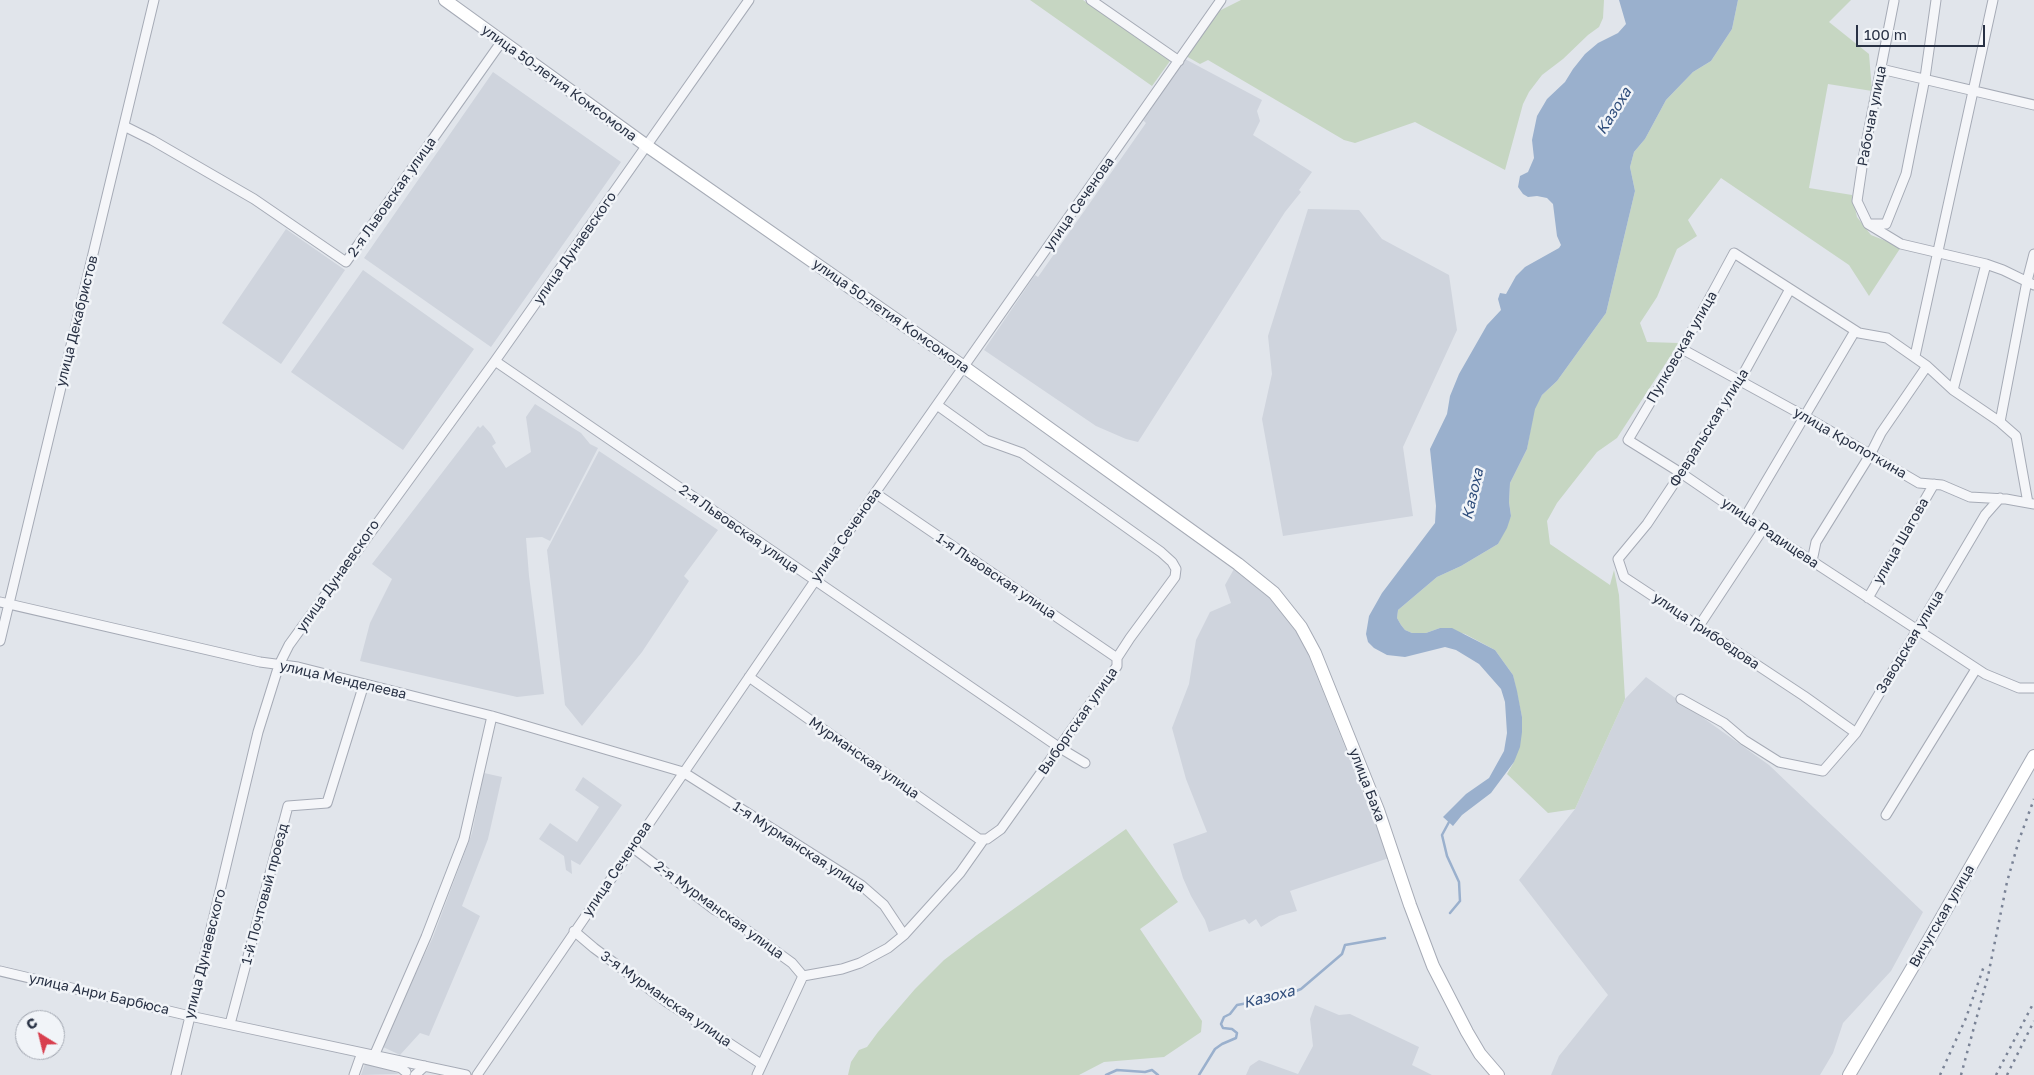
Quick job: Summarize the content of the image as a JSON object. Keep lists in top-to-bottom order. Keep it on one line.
{"streets":{"main road":["улица 50-летия Комсомола","улица Баха","Вичугская улица"],"street":["Рабочая улица","2-я Львовская улица","улица Сеченова","улица Дунаевского","улица Декабристов","Пулковская улица","Февральская улица","улица Кропоткина","улица Радищева","улица Шагова","1-я Львовская улица","улица Грибоедова","Заводская улица","улица Менделеева","Выборгская улица","Мурманская улица","1-я Мурманская улица","1-й Почтовый проезд","2-я Мурманская улица","улица Анри Барбюса","3-я Мурманская улица"]},"crossings":[["улица 50-летия Комсомола","2-я Львовская улица"],["улица 50-летия Комсомола","улица Сеченова"],["улица 50-летия Комсомола","улица Дунаевского"],["улица 50-летия Комсомола","улица Баха"],["2-я Львовская улица","улица Сеченова"],["2-я Львовская улица","улица Дунаевского"],["2-я Львовская улица","улица Декабристов"],["2-я Львовская улица","Выборгская улица"],["улица Сеченова","1-я Львовская улица"],["улица Сеченова","улица Менделеева"],["улица Сеченова","Выборгская улица"],["улица Сеченова","Мурманская улица"],["улица Сеченова","1-я Мурманская улица"],["улица Сеченова","2-я Мурманская улица"],["улица Сеченова","3-я Мурманская улица"],["улица Дунаевского","улица Менделеева"],["улица Дунаевского","улица Анри Барбюса"],["улица Декабристов","улица Менделеева"],["Пулковская улица","Февральская улица"],["Пулковская улица","улица Кропоткина"],["Пулковская улица","улица Радищева"],["Февральская улица","улица Кропоткина"],["Февральская улица","улица Радищева"],["Февральская улица","улица Грибоедова"],["улица Кропоткина","улица Шагова"],["улица Кропоткина","Заводская улица"],["улица Радищева","улица Шагова"],["улица Радищева","Заводская улица"],["1-я Львовская улица","Выборгская улица"],["улица Грибоедова","Заводская улица"],["улица Менделеева","1-я Мурманская улица"],["улица Менделеева","1-й Почтовый проезд"],["Выборгская улица","Мурманская улица"],["Выборгская улица","1-я Мурманская улица"],["Выборгская улица","2-я Мурманская улица"],["1-й Почтовый проезд","улица Анри Барбюса"]],"water":["Казоха"],"scale_bar":"100 m","north":"top left"}
